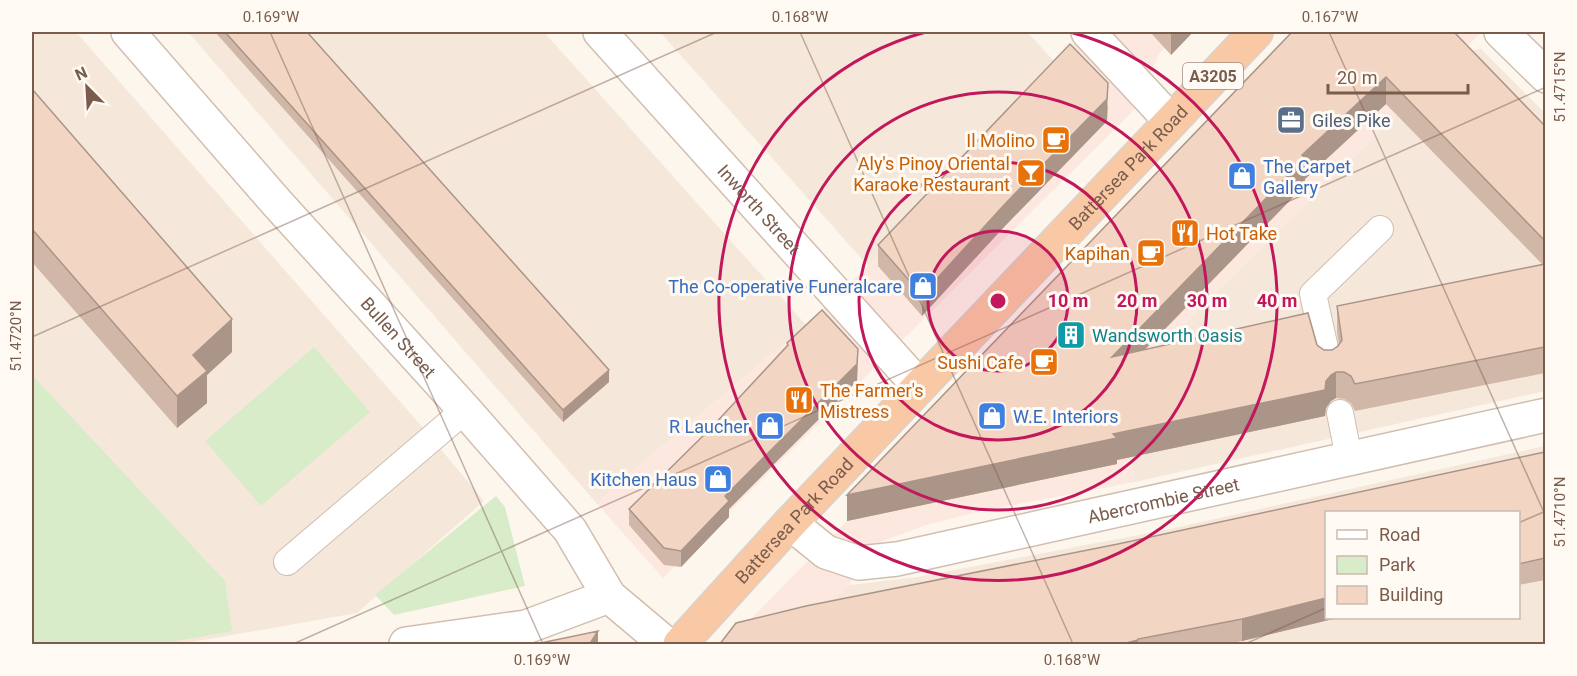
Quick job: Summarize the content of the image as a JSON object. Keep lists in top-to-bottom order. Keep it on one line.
{"streets":{"highway":["A3205","Battersea Park Road"],"street":["Inworth Street","Bullen Street","Abercrombie Street"]},"crossings":[["Battersea Park Road","Inworth Street"],["Battersea Park Road","Abercrombie Street"]],"places":{"office":["Giles Pike"],"cafe":["Il Molino","Kapihan","Sushi Cafe"],"bar":["Aly's Pinoy Oriental Karaoke Restaurant"],"shop":["The Carpet Gallery","The Co-operative Funeralcare","W.E. Interiors","R Laucher","Kitchen Haus"],"restaurant":["Hot Take","The Farmer's Mistress"],"building":["Wandsworth Oasis"]},"legend":["Road","Park","Building"],"scale_bar":"20 m","north":"top left","coordinates":["0.169°W","0.168°W","0.167°W","51.4715°N","51.4720°N","51.4710°N"],"rings":["10 m","20 m","30 m","40 m"]}
